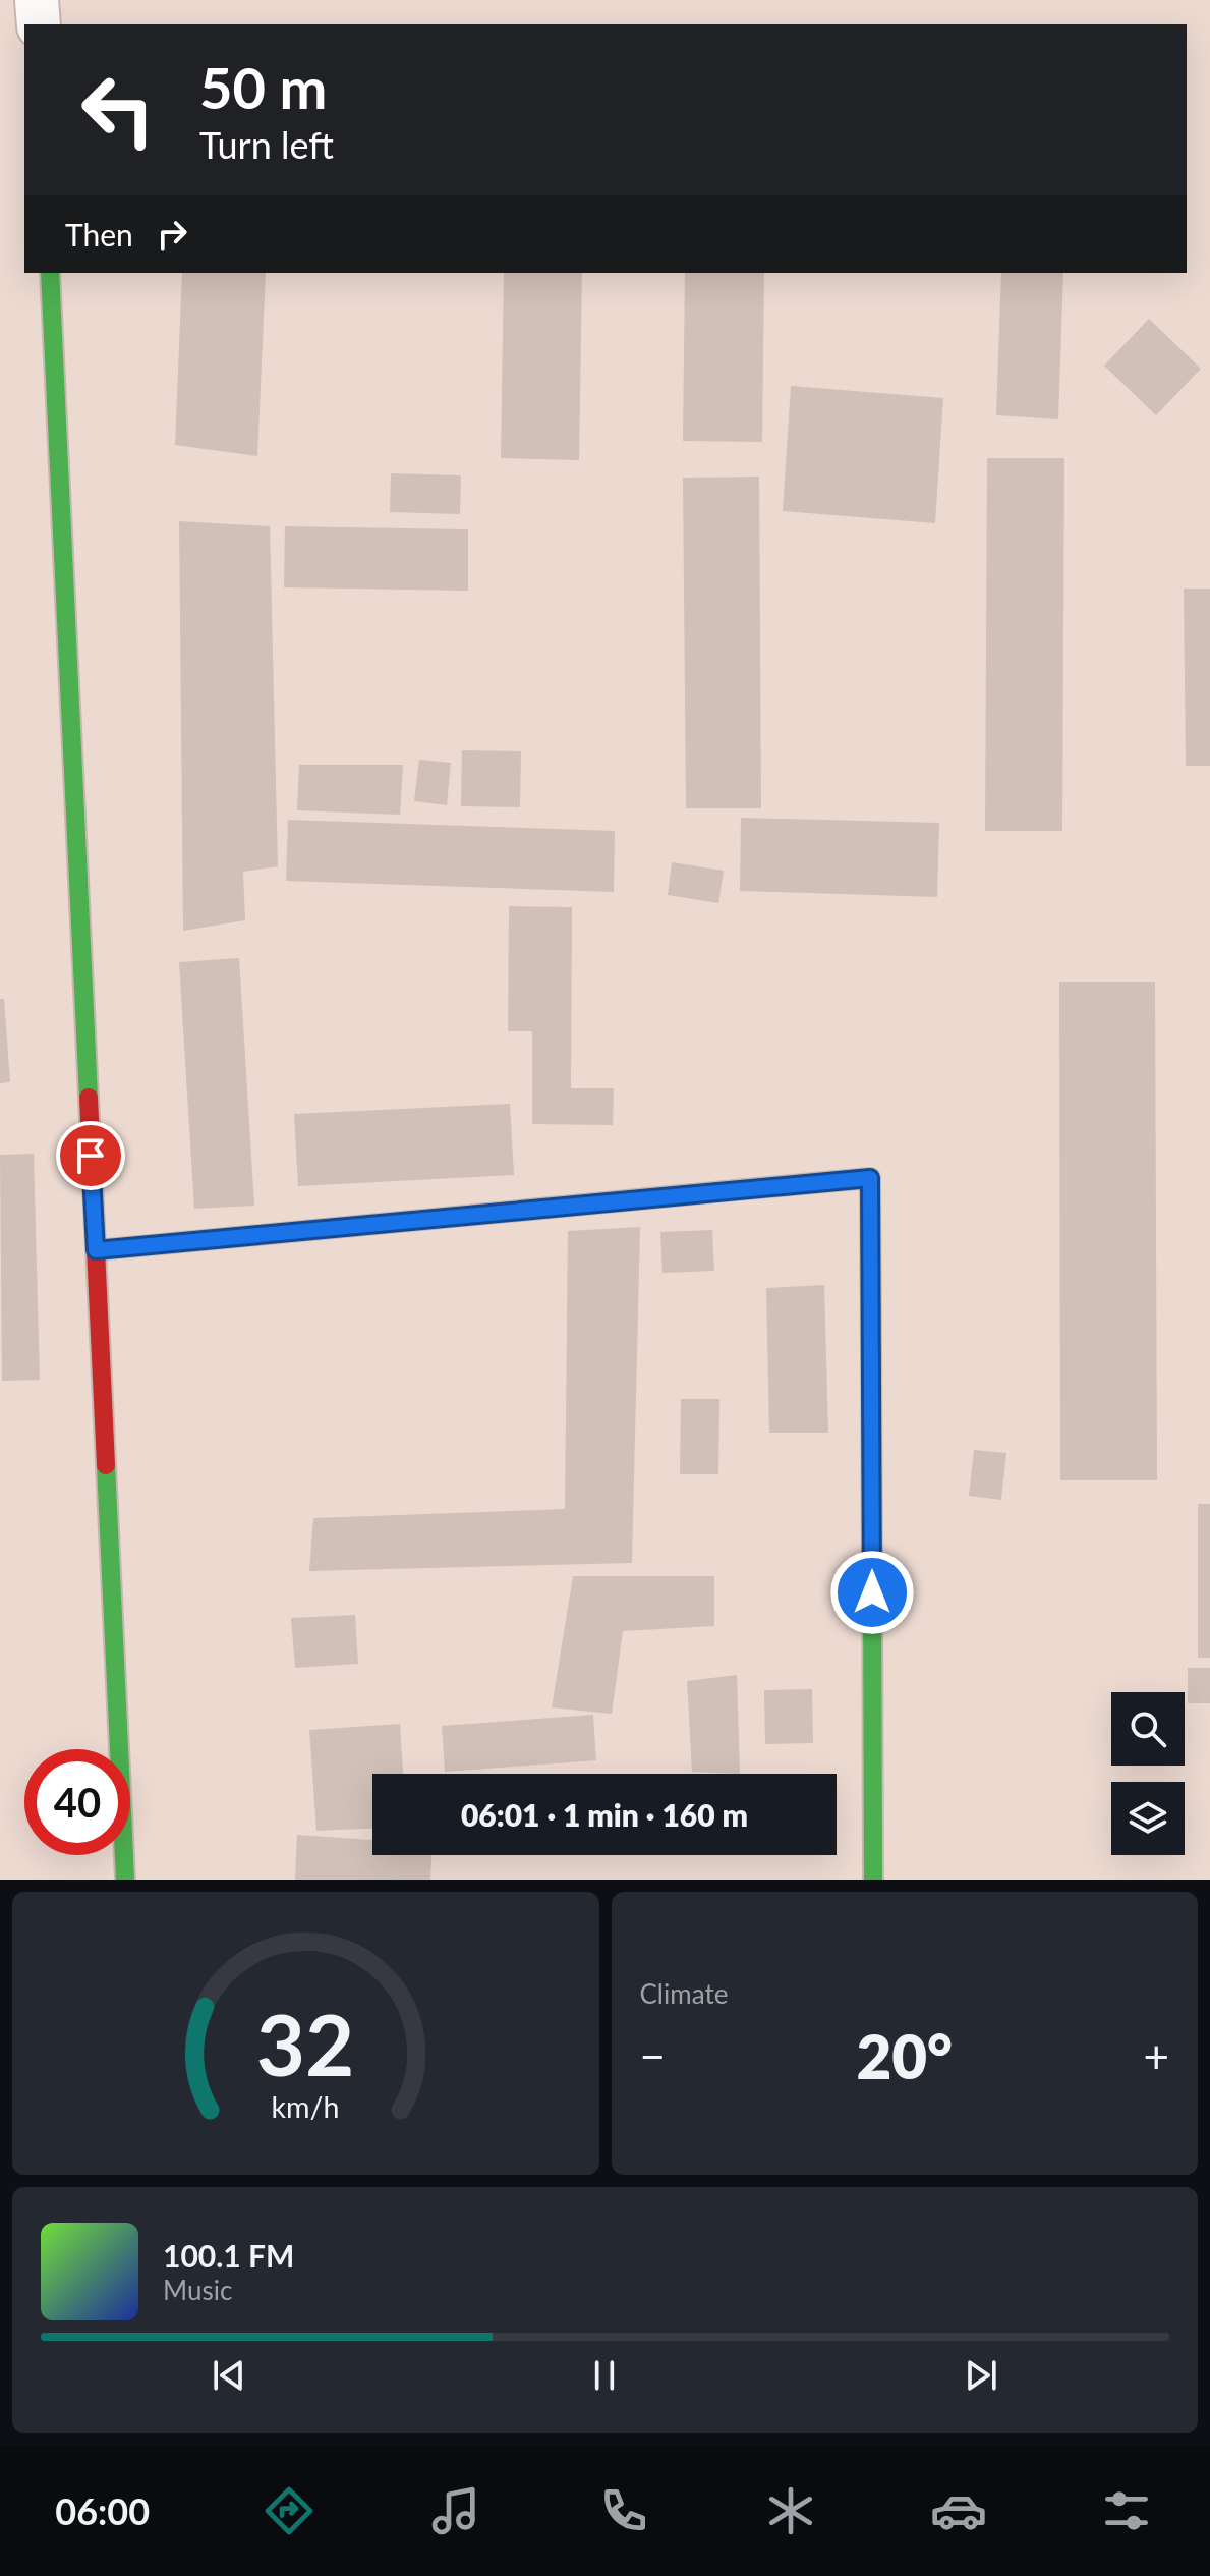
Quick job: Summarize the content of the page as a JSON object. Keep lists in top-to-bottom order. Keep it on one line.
{"page":{"turn":["50 m","Turn left"],"then":"Then","limit":"40","trip":"06:01 · 1 min · 160 m","tile":"Climate","heat":["−","20°","+"],"song":["100.1 FM","Music"],"tabs":"06:00","gauge":["32","km/h"]}}
